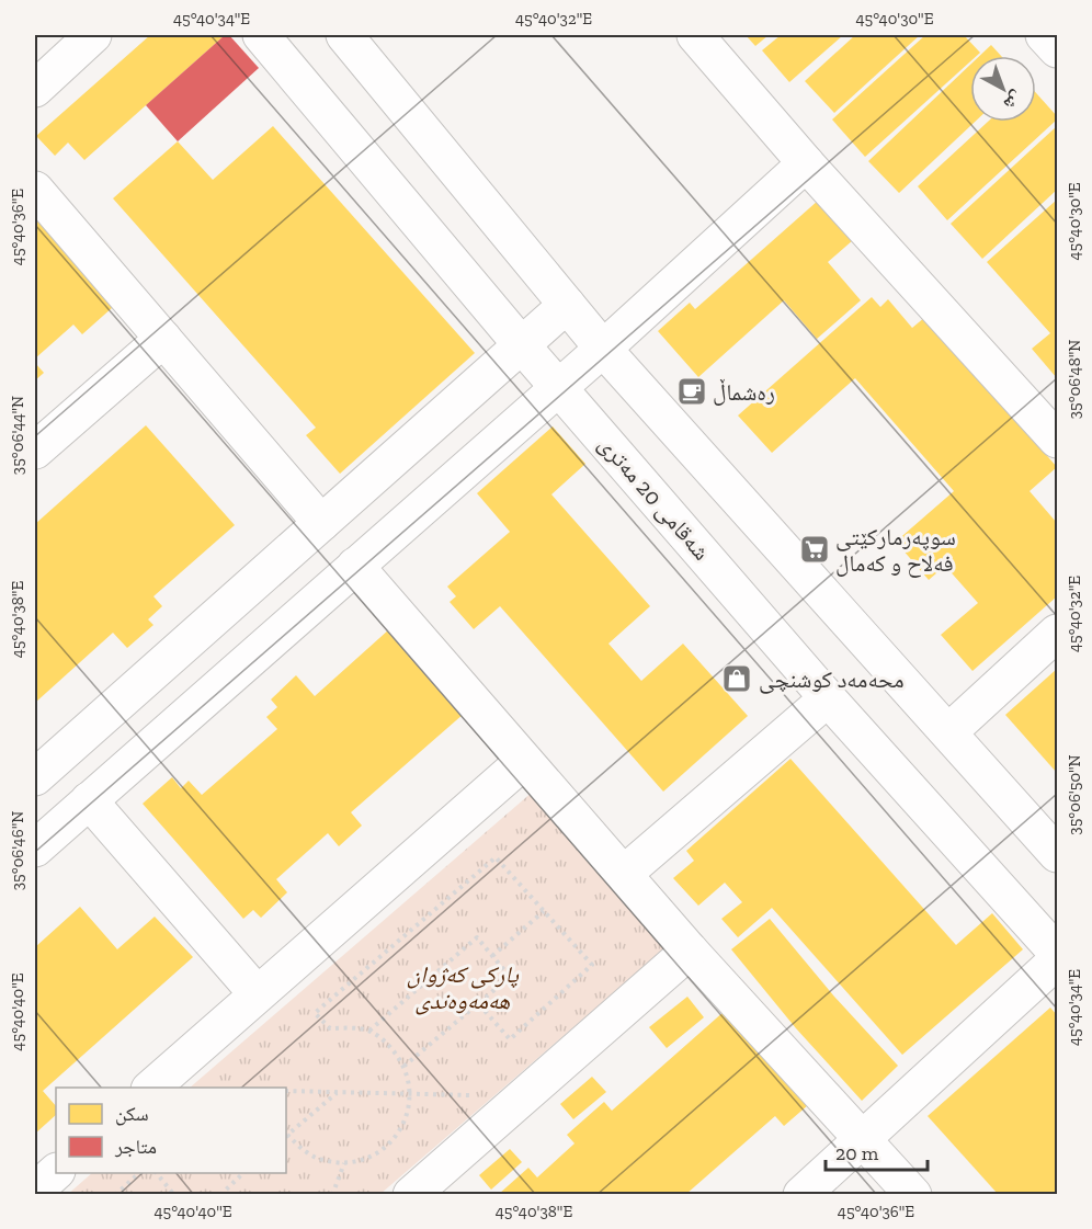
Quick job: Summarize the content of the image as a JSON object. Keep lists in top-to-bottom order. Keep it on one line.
{"streets":{"street":["شەقامی 20 مەتری"]},"parks":["پارکی کەژوان هەمەوەندی"],"places":{"cafe":["رەشماڵ"],"supermarket":["سوپەرمارکێتی فەلاح و کەمال"],"shop":["محەمەد کوشنچی"]},"legend":["سكن","متاجر"],"scale_bar":"20 m","north":"bottom right","coordinates":["45°40'34\"E","45°40'32\"E","45°40'30\"E","45°40'36\"E","35°06'48\"N","35°06'44\"N","45°40'38\"E","35°06'50\"N","35°06'46\"N","45°40'40\"E"]}
